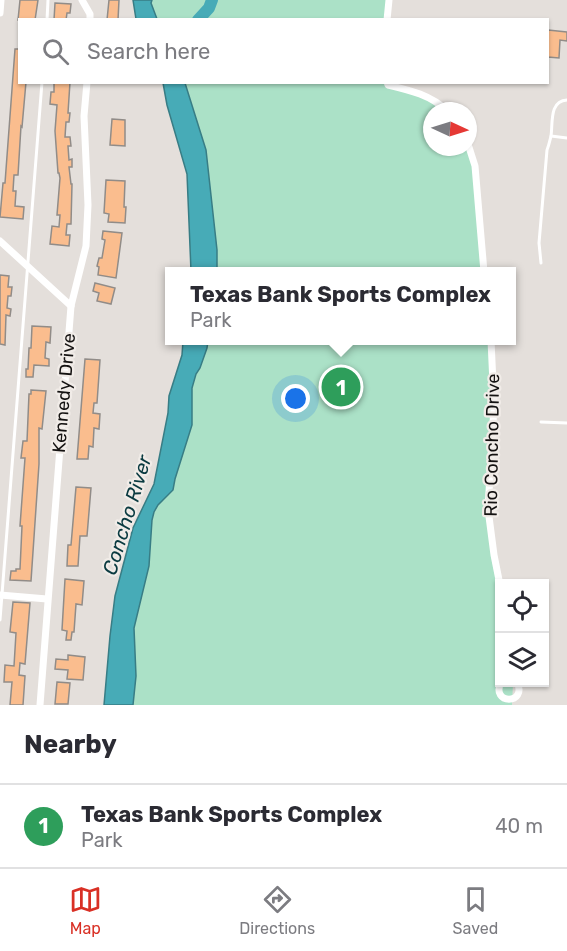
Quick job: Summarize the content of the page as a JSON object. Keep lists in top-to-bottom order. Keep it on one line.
{"streets":{"street":["Kennedy Drive","Rio Concho Drive"]},"water":["Concho River"],"north":"right","page":{"search":"Search here","popup":["Texas Bank Sports Complex","Park"],"pins":"1","heading":"Nearby","list":[{"mark":"1","name":"Texas Bank Sports Complex","note":"Park","value":"40 m"}],"nav":["Map","Directions","Saved"]}}
